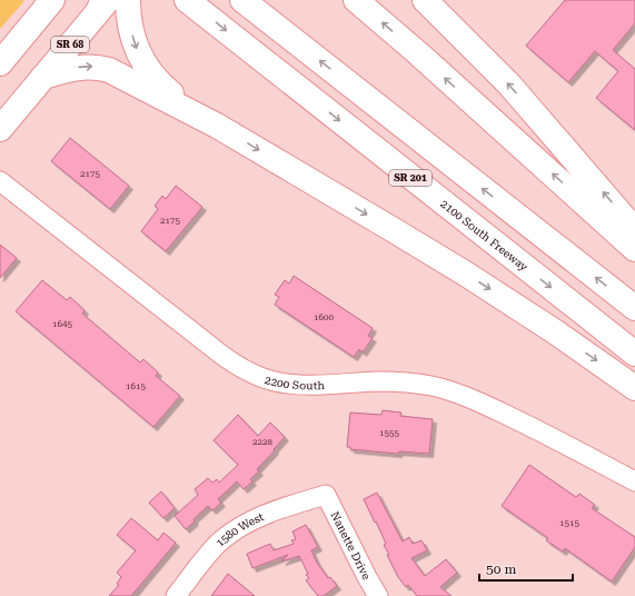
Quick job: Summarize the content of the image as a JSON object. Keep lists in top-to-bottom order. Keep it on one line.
{"streets":{"main road":["SR 68","SR 201","2100 South Freeway"],"street":["2200 South","1580 West","Nanette Drive"]},"crossings":[["1580 West","Nanette Drive"]],"house_numbers":["2175","2175","1600","1645","1615","1555","2228","1515"],"scale_bar":"50 m"}
